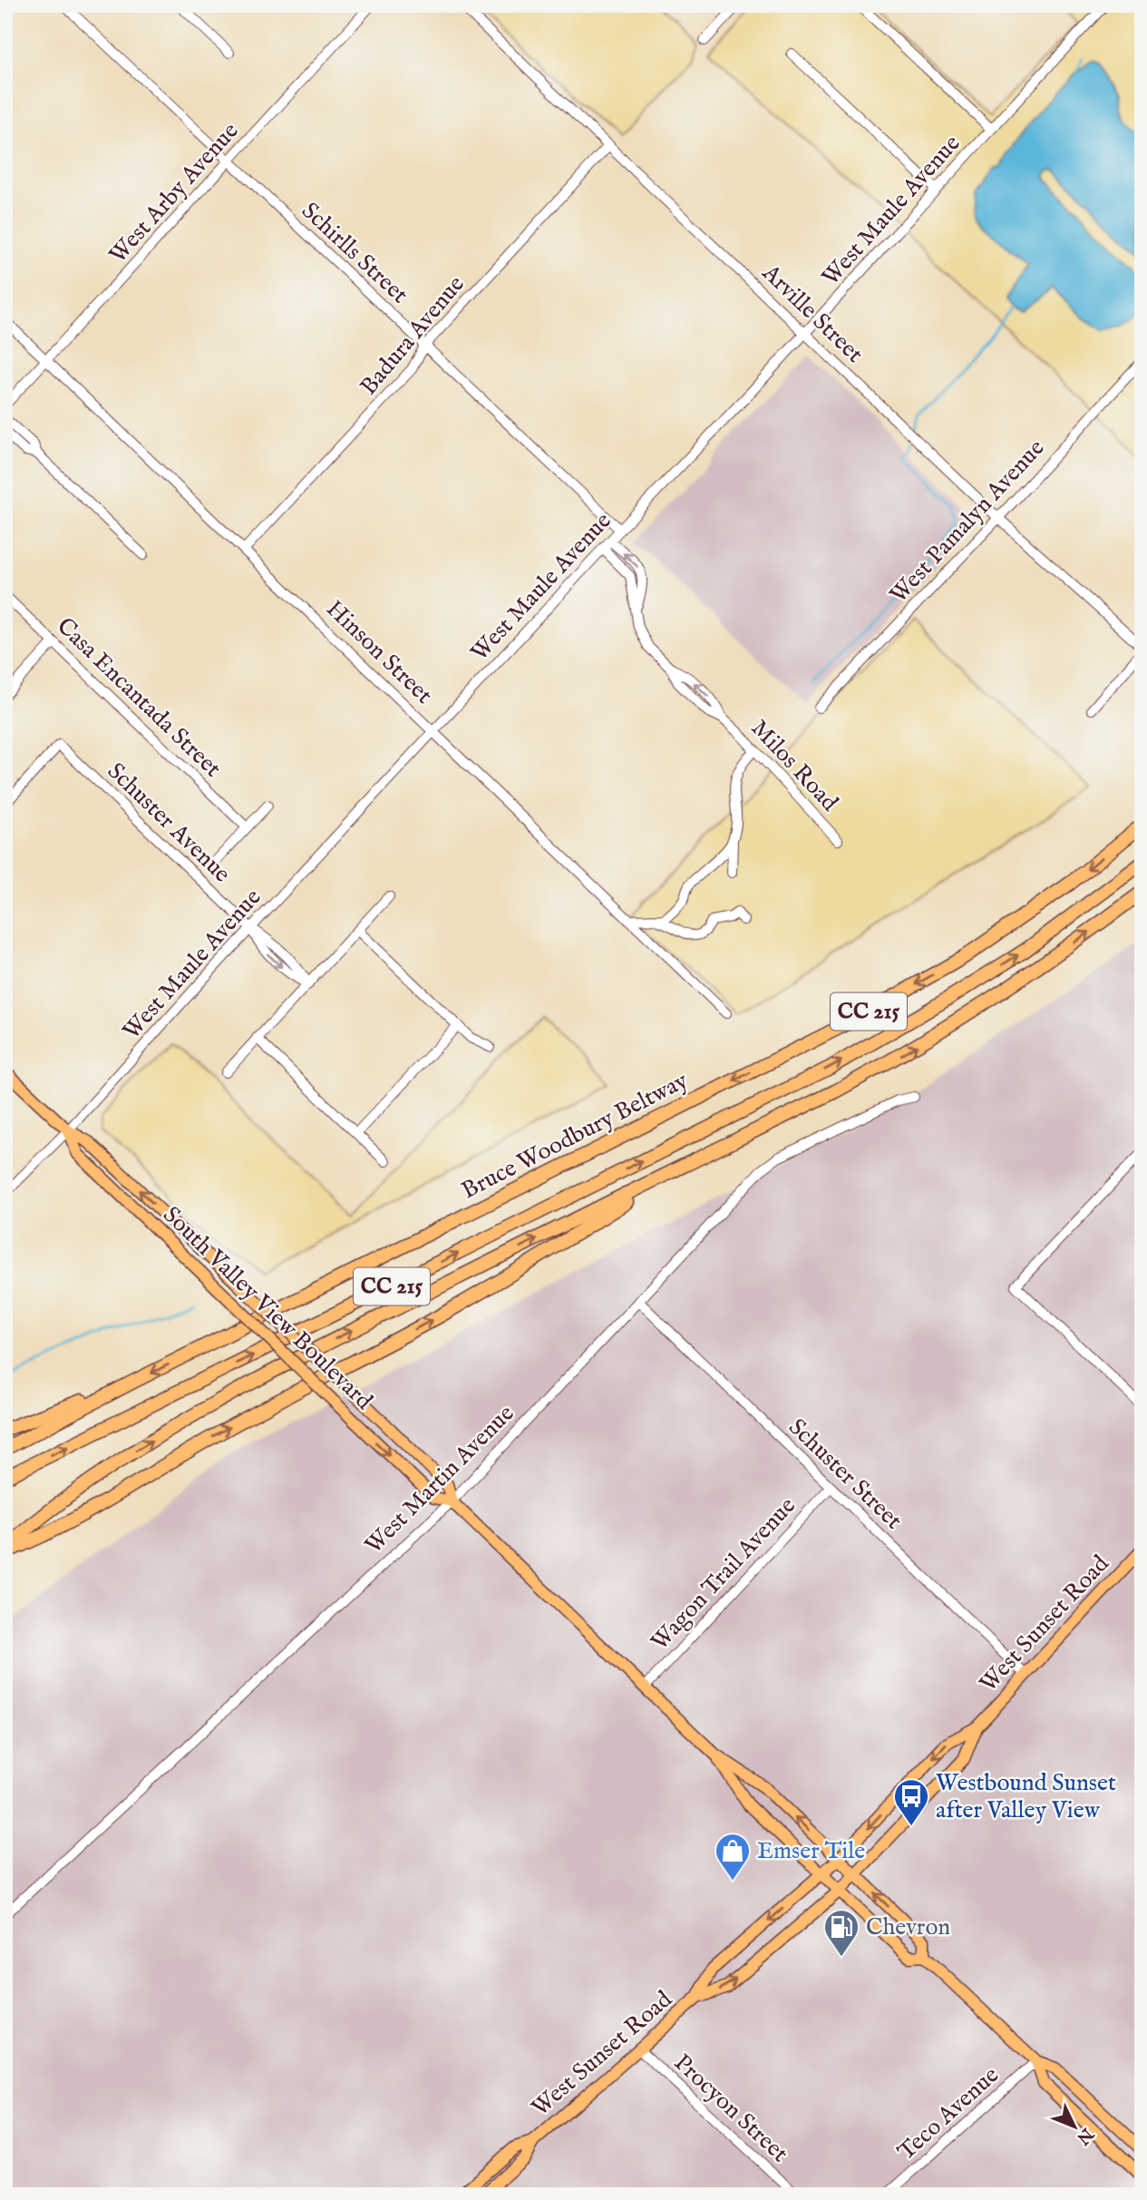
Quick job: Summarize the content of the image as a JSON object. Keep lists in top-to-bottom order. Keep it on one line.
{"streets":{"highway":["CC 215","Bruce Woodbury Beltway"],"main road":["South Valley View Boulevard","West Sunset Road"],"street":["West Arby Avenue","West Maule Avenue","Schirlls Street","Arville Street","Badura Avenue","West Pamalyn Avenue","Hinson Street","Casa Encantada Street","Milos Road","Schuster Avenue","Schuster Street","West Martin Avenue","Wagon Trail Avenue","Procyon Street","Teco Avenue"]},"crossings":[["West Arby Avenue","Schirlls Street"],["West Arby Avenue","Hinson Street"],["West Maule Avenue","Schirlls Street"],["West Maule Avenue","Arville Street"],["West Maule Avenue","Hinson Street"],["West Maule Avenue","Milos Road"],["West Maule Avenue","Schuster Avenue"],["West Maule Avenue","South Valley View Boulevard"],["Schirlls Street","Badura Avenue"],["Arville Street","Badura Avenue"],["Arville Street","West Pamalyn Avenue"],["Badura Avenue","Hinson Street"],["South Valley View Boulevard","West Martin Avenue"],["South Valley View Boulevard","Wagon Trail Avenue"],["South Valley View Boulevard","West Sunset Road"],["South Valley View Boulevard","Teco Avenue"],["Schuster Street","West Martin Avenue"],["Schuster Street","Wagon Trail Avenue"],["Schuster Street","West Sunset Road"],["West Sunset Road","Procyon Street"]],"places":{"bus stop":["Westbound Sunset after Valley View"],"shop":["Emser Tile"],"fuel station":["Chevron"]},"north":"bottom right"}
